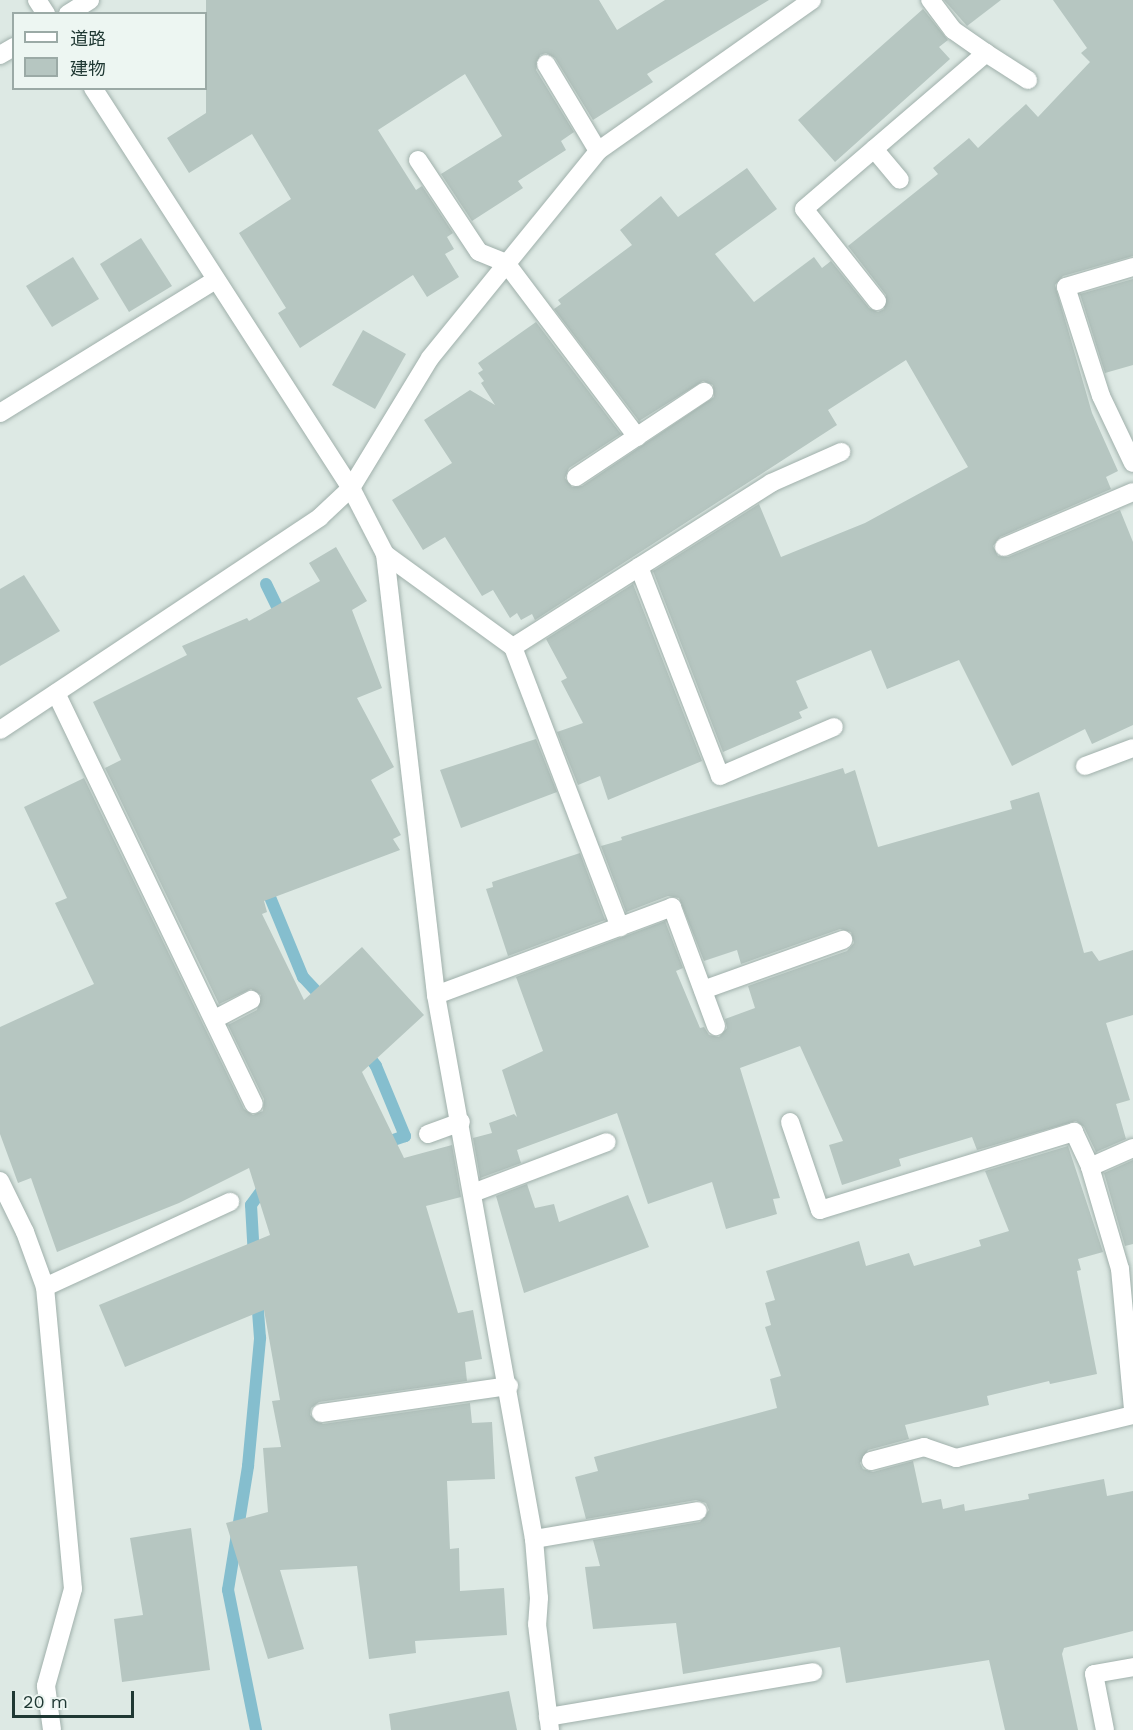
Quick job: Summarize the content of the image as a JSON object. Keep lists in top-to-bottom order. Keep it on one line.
{"legend":["道路","建物"],"scale_bar":"20 m"}
